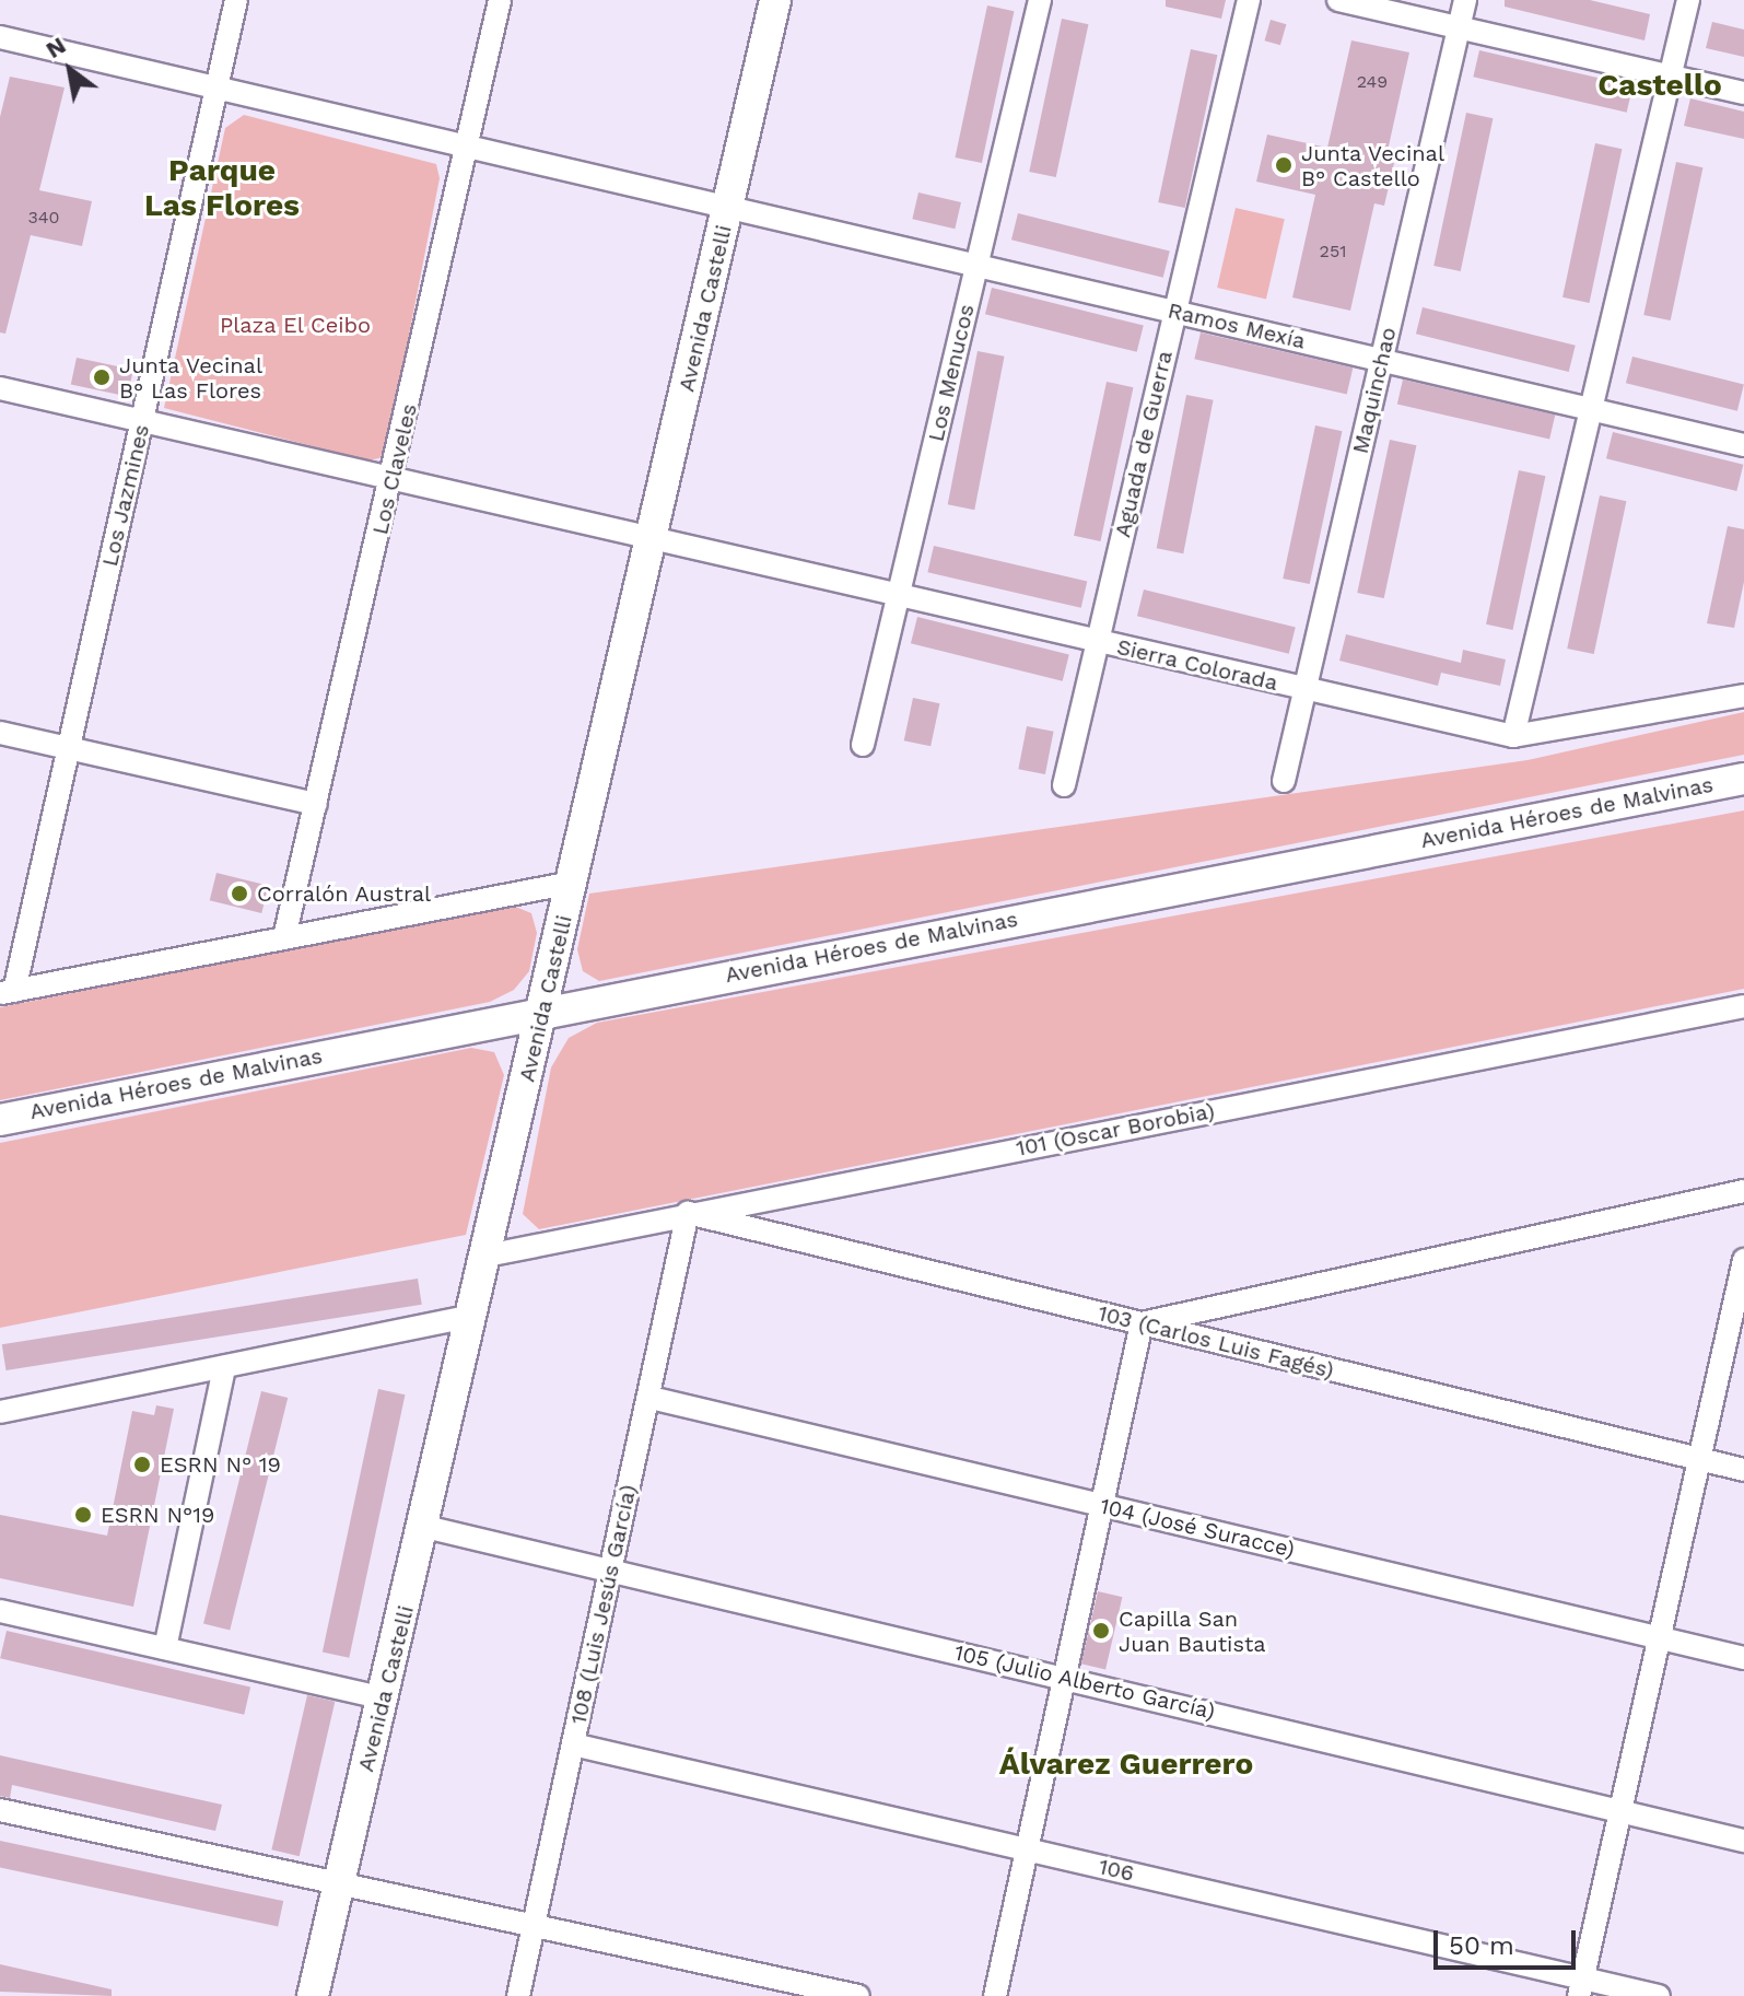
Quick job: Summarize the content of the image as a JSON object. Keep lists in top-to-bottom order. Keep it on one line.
{"streets":{"main road":["Avenida Castelli","Avenida Héroes de Malvinas"],"street":["Ramos Mexía","Los Menucos","Maquinchao","Aguada de Guerra","Los Claveles","Los Jazmines","Sierra Colorada","101 (Oscar Borobia)","103 (Carlos Luis Fagés)","104 (José Suracce)","108 (Luis Jesús García)","105 (Julio Alberto García)","106"]},"crossings":[["Avenida Castelli","Ramos Mexía"],["Avenida Castelli","Sierra Colorada"],["Avenida Castelli","Avenida Héroes de Malvinas"],["Avenida Castelli","101 (Oscar Borobia)"],["Avenida Castelli","105 (Julio Alberto García)"],["Ramos Mexía","Los Menucos"],["Ramos Mexía","Maquinchao"],["Ramos Mexía","Aguada de Guerra"],["Ramos Mexía","Los Claveles"],["Ramos Mexía","Los Jazmines"],["Los Menucos","Sierra Colorada"],["Maquinchao","Sierra Colorada"],["Aguada de Guerra","Sierra Colorada"],["Los Claveles","Sierra Colorada"],["Los Jazmines","Sierra Colorada"],["101 (Oscar Borobia)","103 (Carlos Luis Fagés)"],["101 (Oscar Borobia)","108 (Luis Jesús García)"],["103 (Carlos Luis Fagés)","108 (Luis Jesús García)"],["104 (José Suracce)","108 (Luis Jesús García)"],["108 (Luis Jesús García)","105 (Julio Alberto García)"],["108 (Luis Jesús García)","106"]],"districts":["Castello","Parque Las Flores","Álvarez Guerrero"],"parks":["Plaza El Ceibo"],"places":["Junta Vecinal B° Castello","Junta Vecinal B° Las Flores","Corralón Austral","ESRN N° 19","ESRN N°19","Capilla San Juan Bautista"],"house_numbers":["249","340","251"],"scale_bar":"50 m","north":"top left"}
